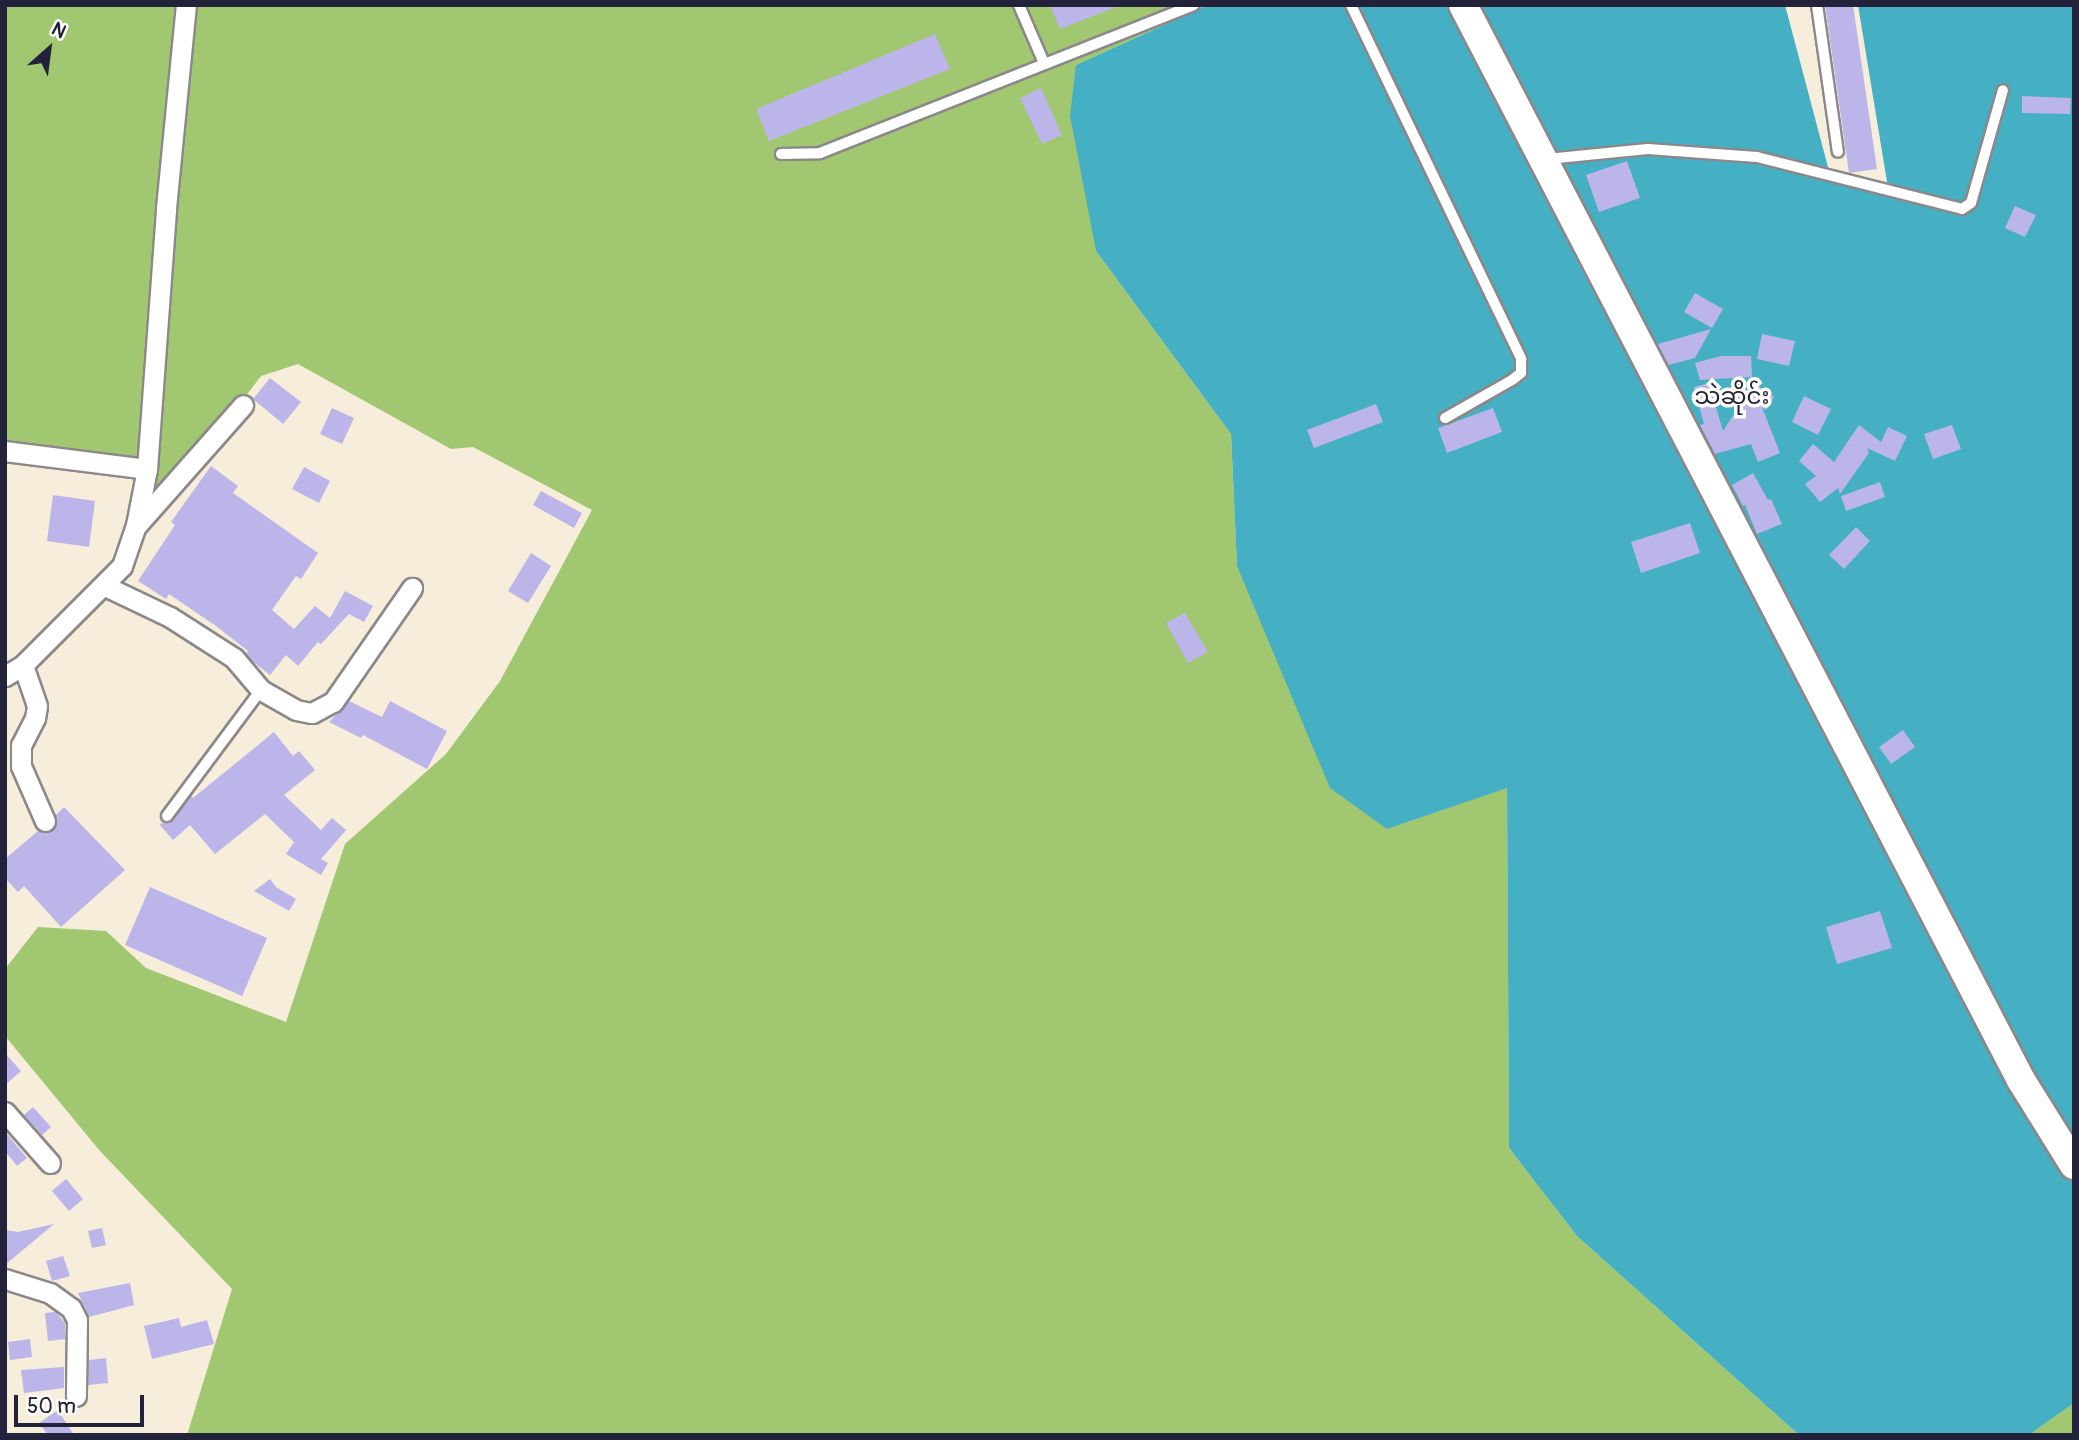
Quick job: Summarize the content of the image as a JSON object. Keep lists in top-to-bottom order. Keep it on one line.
{"districts":["သဲဆိုင်း"],"scale_bar":"50 m","north":"top right"}
